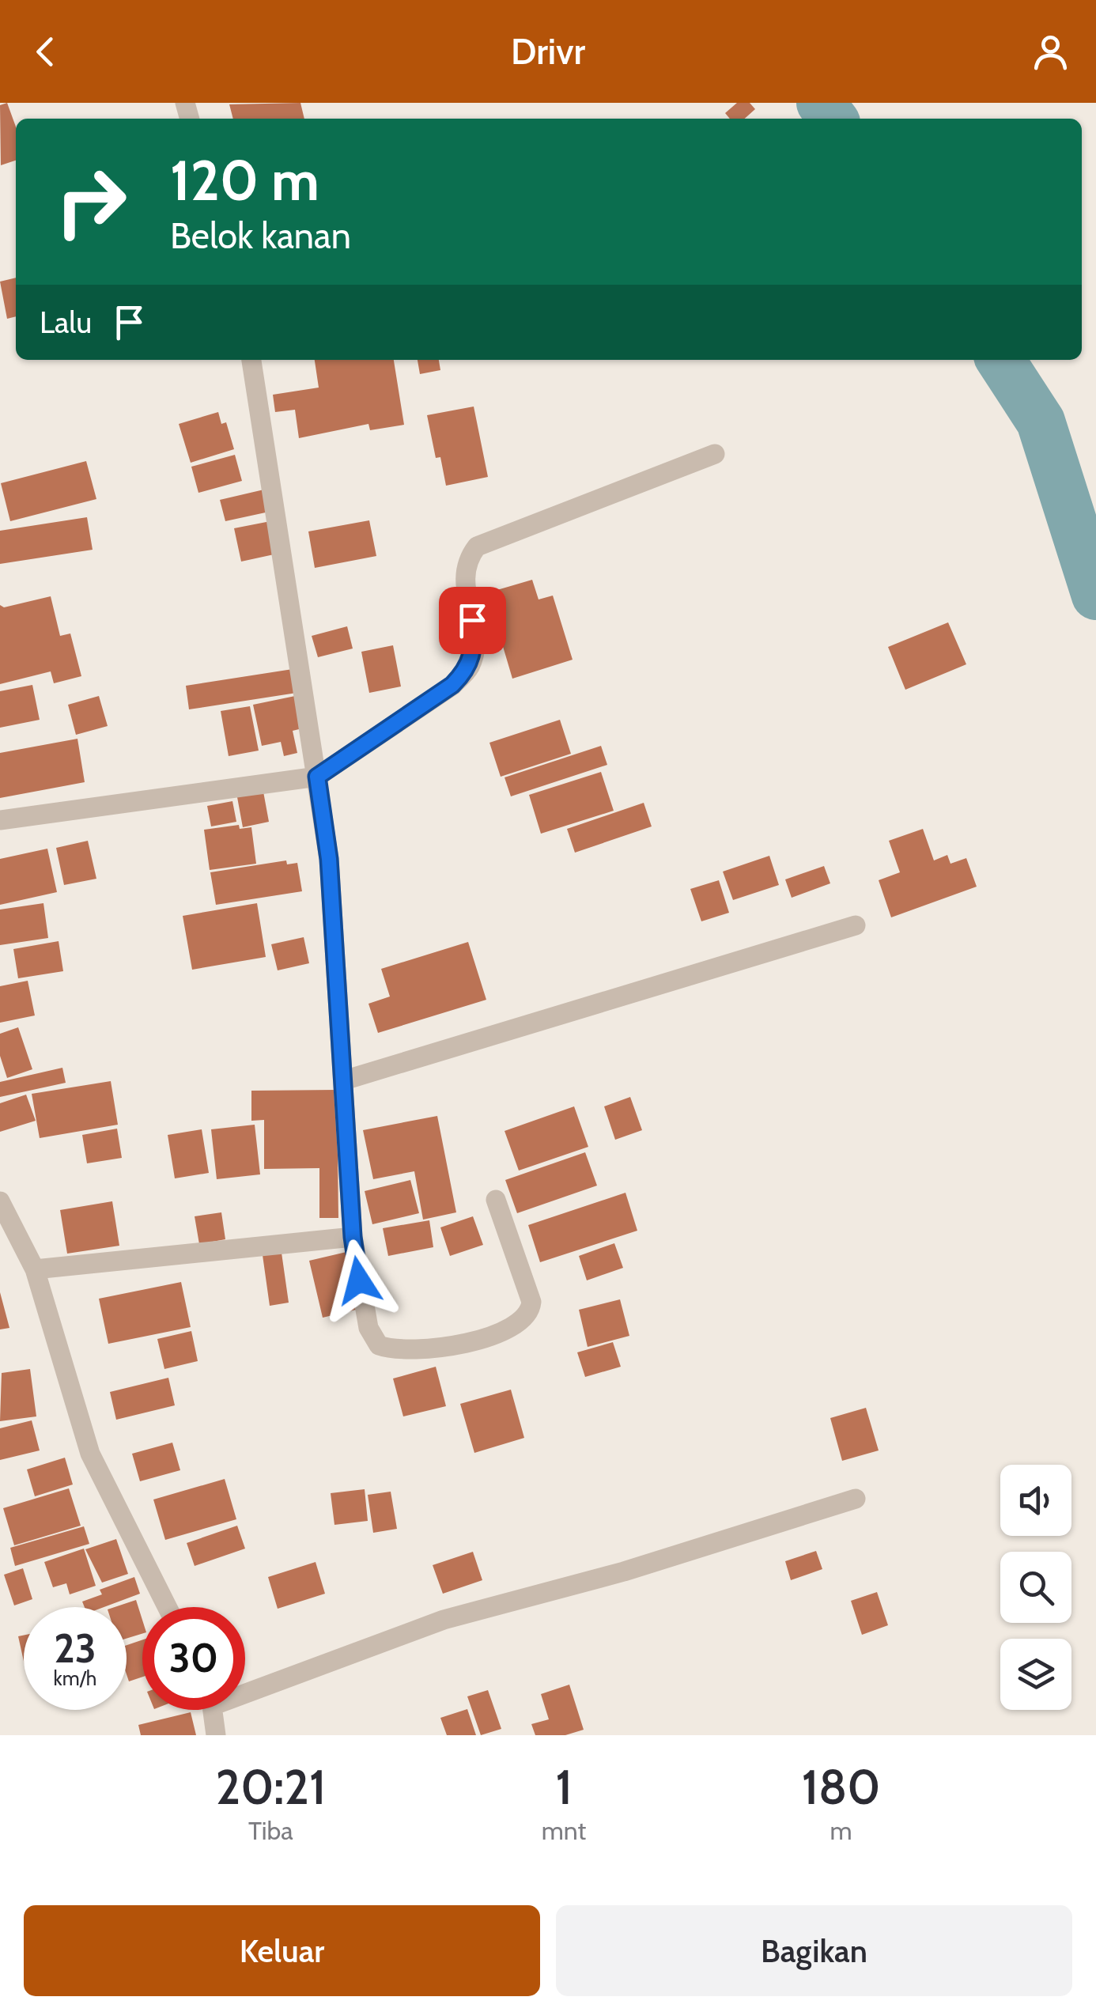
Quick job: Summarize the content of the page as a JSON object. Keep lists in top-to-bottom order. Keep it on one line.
{"page":{"header":"Drivr","turn":["120 m","Belok kanan"],"then":"Lalu","speed":"23 km/h","limit":"30","eta":["20:21","Tiba","1","mnt","180","m"],"buttons":["Keluar","Bagikan"]}}
